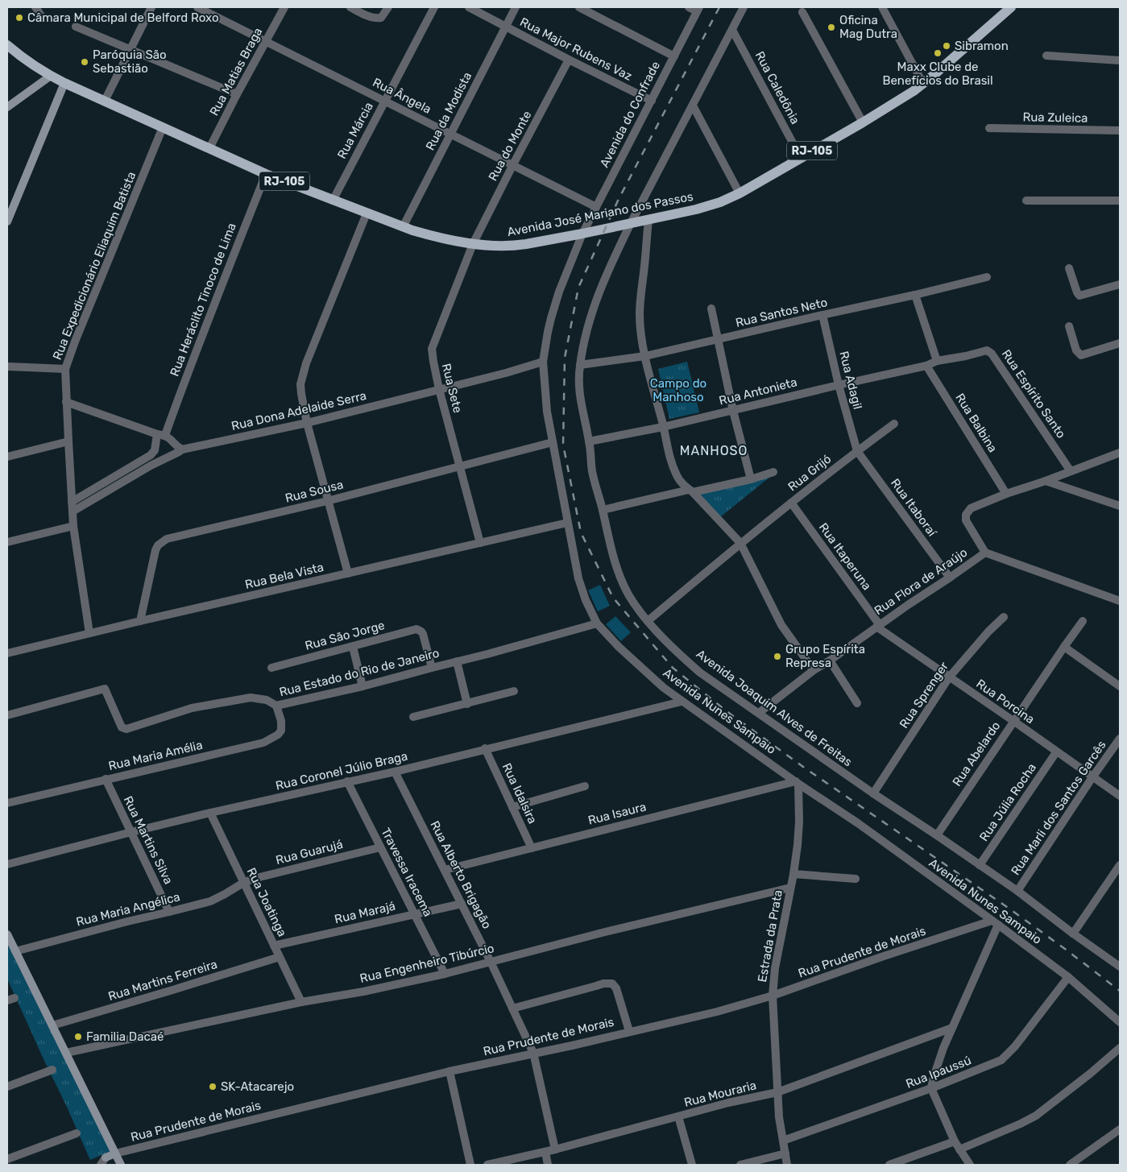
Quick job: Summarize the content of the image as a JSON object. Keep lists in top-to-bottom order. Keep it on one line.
{"streets":{"main road":["RJ-105","Avenida José Mariano dos Passos","Rua Prudente de Morais"],"street":["Rua Major Rubens Vaz","Rua Matias Braga","Rua Caledônia","Rua Ângela","Rua da Modista","Avenida do Confrade","Rua Zuleica","Rua Márcia","Rua do Monte","Rua Expedicionário Eliaquim Batista","Rua Heráclito Tinoco de Lima","Rua Santos Neto","Rua Adagil","Rua Sete","Rua Antonieta","Rua Espírito Santo","Rua Dona Adelaide Serra","Rua Balbina","Rua Grijó","Rua Sousa","Rua Itaboraí","Rua Itaperuna","Rua Bela Vista","Rua Flora de Araújo","Rua São Jorge","Rua Estado do Rio de Janeiro","Rua Sprenger","Rua Porcina","Avenida Joaquim Alves de Freitas","Avenida Nunes Sampaio","Rua Abelardo","Rua Maria Amélia","Rua Coronel Júlio Braga","Rua Idalsira","Rua Júlia Rocha","Rua Marli dos Santos Garcês","Rua Isaura","Rua Martins Silva","Rua Guarujá","Travessa Iracema","Rua Alberto Brigagão","Rua Joatinga","Rua Maria Angélica","Rua Marajá","Estrada da Prata","Rua Engenheiro Tibúrcio","Rua Martins Ferreira","Rua Ipaussú","Rua Mouraria"]},"crossings":[["Rua Major Rubens Vaz","Rua da Modista"],["Rua Major Rubens Vaz","Avenida do Confrade"],["Rua Major Rubens Vaz","Rua do Monte"],["Rua Matias Braga","Rua Ângela"],["Rua Matias Braga","Avenida José Mariano dos Passos"],["Rua Caledônia","Avenida José Mariano dos Passos"],["Rua Caledônia","Avenida Joaquim Alves de Freitas"],["Rua Ângela","Rua da Modista"],["Rua Ângela","Avenida do Confrade"],["Rua Ângela","Rua Márcia"],["Rua Ângela","Rua do Monte"],["Rua da Modista","Avenida José Mariano dos Passos"],["Avenida do Confrade","Avenida José Mariano dos Passos"],["Avenida do Confrade","Avenida Nunes Sampaio"],["Rua Márcia","Avenida José Mariano dos Passos"],["Rua do Monte","Avenida José Mariano dos Passos"],["Rua do Monte","Rua Sete"],["Avenida José Mariano dos Passos","Rua Expedicionário Eliaquim Batista"],["Avenida José Mariano dos Passos","Rua Heráclito Tinoco de Lima"],["Avenida José Mariano dos Passos","Rua Sete"],["Avenida José Mariano dos Passos","Avenida Joaquim Alves de Freitas"],["Avenida José Mariano dos Passos","Avenida Nunes Sampaio"],["Rua Expedicionário Eliaquim Batista","Rua Heráclito Tinoco de Lima"],["Rua Expedicionário Eliaquim Batista","Rua Dona Adelaide Serra"],["Rua Expedicionário Eliaquim Batista","Rua Bela Vista"],["Rua Santos Neto","Rua Adagil"],["Rua Santos Neto","Avenida Joaquim Alves de Freitas"],["Rua Adagil","Rua Antonieta"],["Rua Adagil","Rua Grijó"],["Rua Adagil","Rua Itaboraí"],["Rua Sete","Rua Dona Adelaide Serra"],["Rua Sete","Rua Sousa"],["Rua Sete","Rua Bela Vista"],["Rua Antonieta","Rua Espírito Santo"],["Rua Antonieta","Rua Balbina"],["Rua Antonieta","Avenida Joaquim Alves de Freitas"],["Rua Espírito Santo","Rua Balbina"],["Rua Espírito Santo","Rua Flora de Araújo"],["Rua Dona Adelaide Serra","Avenida Nunes Sampaio"],["Rua Balbina","Rua Flora de Araújo"],["Rua Grijó","Rua Itaboraí"],["Rua Grijó","Rua Itaperuna"],["Rua Grijó","Avenida Joaquim Alves de Freitas"],["Rua Sousa","Rua Bela Vista"],["Rua Sousa","Avenida Nunes Sampaio"],["Rua Itaboraí","Rua Flora de Araújo"],["Rua Itaperuna","Rua Flora de Araújo"],["Rua Itaperuna","Rua Porcina"],["Rua Bela Vista","Avenida Nunes Sampaio"],["Rua Flora de Araújo","Rua Porcina"],["Rua Flora de Araújo","Avenida Joaquim Alves de Freitas"],["Rua São Jorge","Rua Estado do Rio de Janeiro"],["Rua Estado do Rio de Janeiro","Avenida Nunes Sampaio"],["Rua Estado do Rio de Janeiro","Rua Maria Amélia"],["Rua Sprenger","Rua Porcina"],["Rua Sprenger","Avenida Joaquim Alves de Freitas"],["Rua Porcina","Rua Abelardo"],["Rua Porcina","Rua Júlia Rocha"],["Rua Porcina","Rua Marli dos Santos Garcês"],["Avenida Joaquim Alves de Freitas","Rua Abelardo"],["Avenida Joaquim Alves de Freitas","Rua Júlia Rocha"],["Avenida Joaquim Alves de Freitas","Rua Marli dos Santos Garcês"],["Avenida Nunes Sampaio","Rua Coronel Júlio Braga"],["Avenida Nunes Sampaio","Rua Isaura"],["Avenida Nunes Sampaio","Estrada da Prata"],["Avenida Nunes Sampaio","Rua Prudente de Morais"],["Avenida Nunes Sampaio","Rua Ipaussú"],["Rua Maria Amélia","Rua Martins Silva"],["Rua Coronel Júlio Braga","Rua Idalsira"],["Rua Coronel Júlio Braga","Rua Martins Silva"],["Rua Coronel Júlio Braga","Travessa Iracema"],["Rua Coronel Júlio Braga","Rua Alberto Brigagão"],["Rua Coronel Júlio Braga","Rua Joatinga"],["Rua Idalsira","Rua Isaura"],["Rua Isaura","Rua Alberto Brigagão"],["Rua Isaura","Estrada da Prata"],["Rua Martins Silva","Rua Maria Angélica"],["Rua Guarujá","Travessa Iracema"],["Rua Guarujá","Rua Joatinga"],["Rua Guarujá","Rua Maria Angélica"],["Travessa Iracema","Rua Marajá"],["Travessa Iracema","Rua Engenheiro Tibúrcio"],["Rua Alberto Brigagão","Rua Marajá"],["Rua Alberto Brigagão","Rua Prudente de Morais"],["Rua Alberto Brigagão","Rua Engenheiro Tibúrcio"],["Rua Alberto Brigagão","Rua Mouraria"],["Rua Joatinga","Rua Maria Angélica"],["Rua Joatinga","Rua Marajá"],["Rua Joatinga","Rua Engenheiro Tibúrcio"],["Rua Joatinga","Rua Martins Ferreira"],["Estrada da Prata","Rua Prudente de Morais"],["Estrada da Prata","Rua Engenheiro Tibúrcio"],["Estrada da Prata","Rua Ipaussú"],["Estrada da Prata","Rua Mouraria"]],"districts":["MANHOSO"],"parks":["Campo do Manhoso"],"places":["Câmara Municipal de Belford Roxo","Oficina Mag Dutra","Sibramon","Maxx Clube de Benefícios do Brasil","Paróquia São Sebastião","Grupo Espírita Represa","Familia Dacaé","SK-Atacarejo"]}
